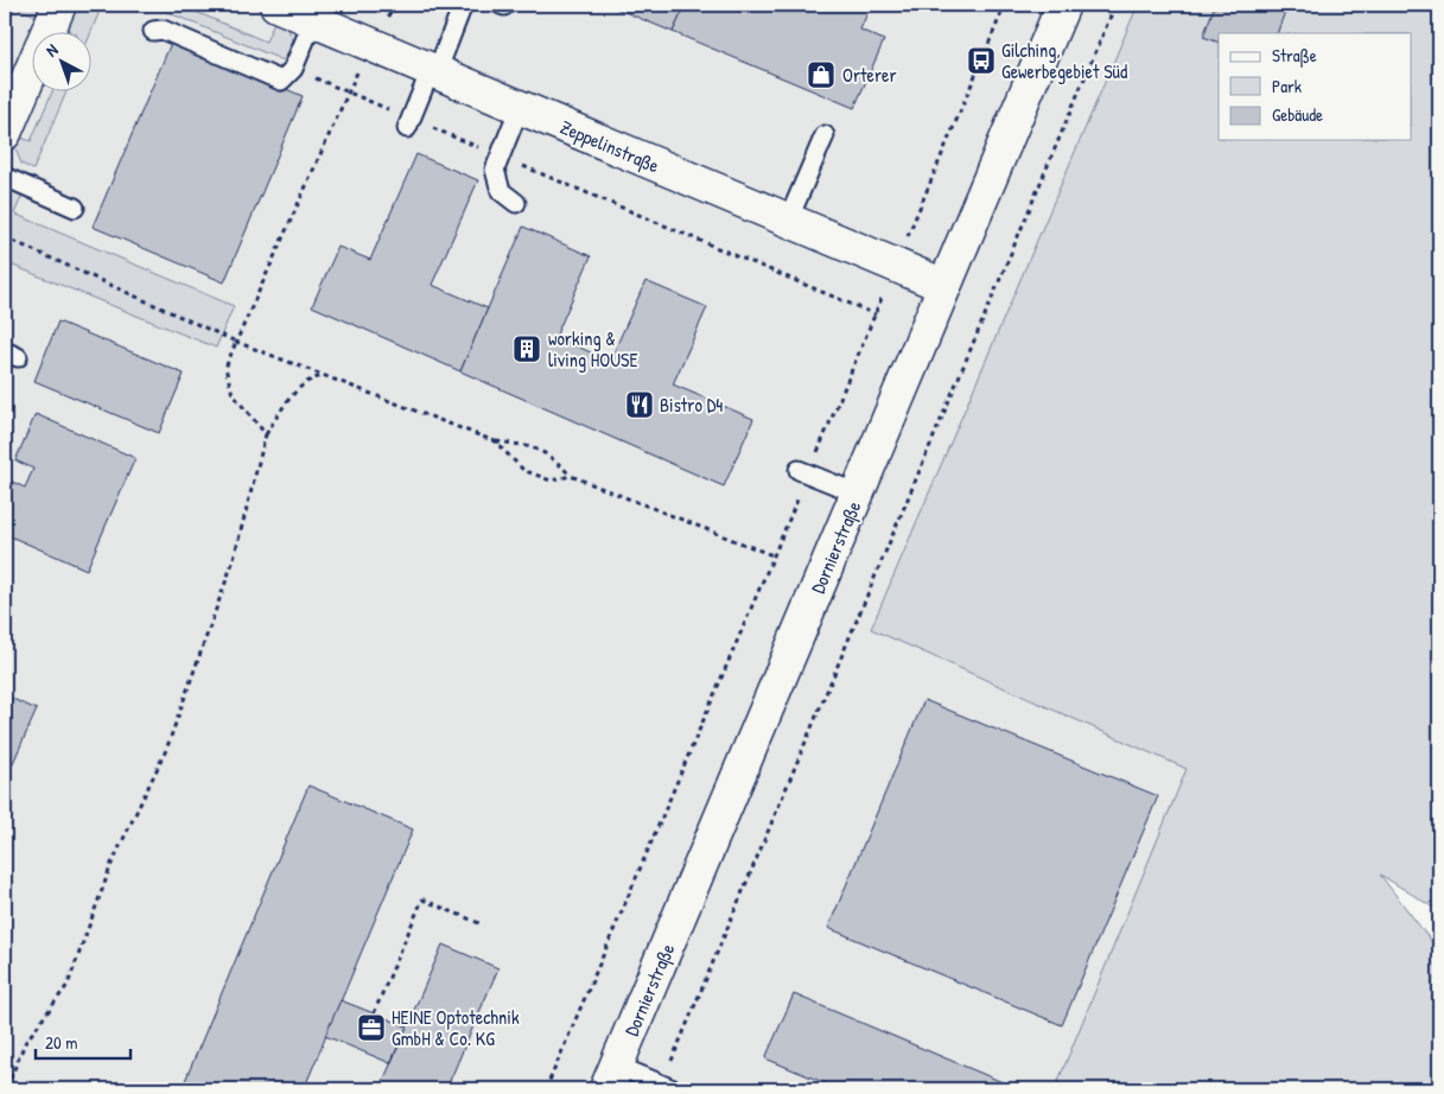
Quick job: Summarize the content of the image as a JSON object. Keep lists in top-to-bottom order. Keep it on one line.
{"streets":{"street":["Zeppelinstraße","Dornierstraße"]},"crossings":[["Zeppelinstraße","Dornierstraße"]],"places":{"bus stop":["Gilching, Gewerbegebiet Süd"],"shop":["Orterer"],"building":["working & living HOUSE"],"restaurant":["Bistro D4"],"office":["HEINE Optotechnik GmbH & Co. KG"]},"legend":["Straße","Park","Gebäude"],"scale_bar":"20 m","north":"top left"}
